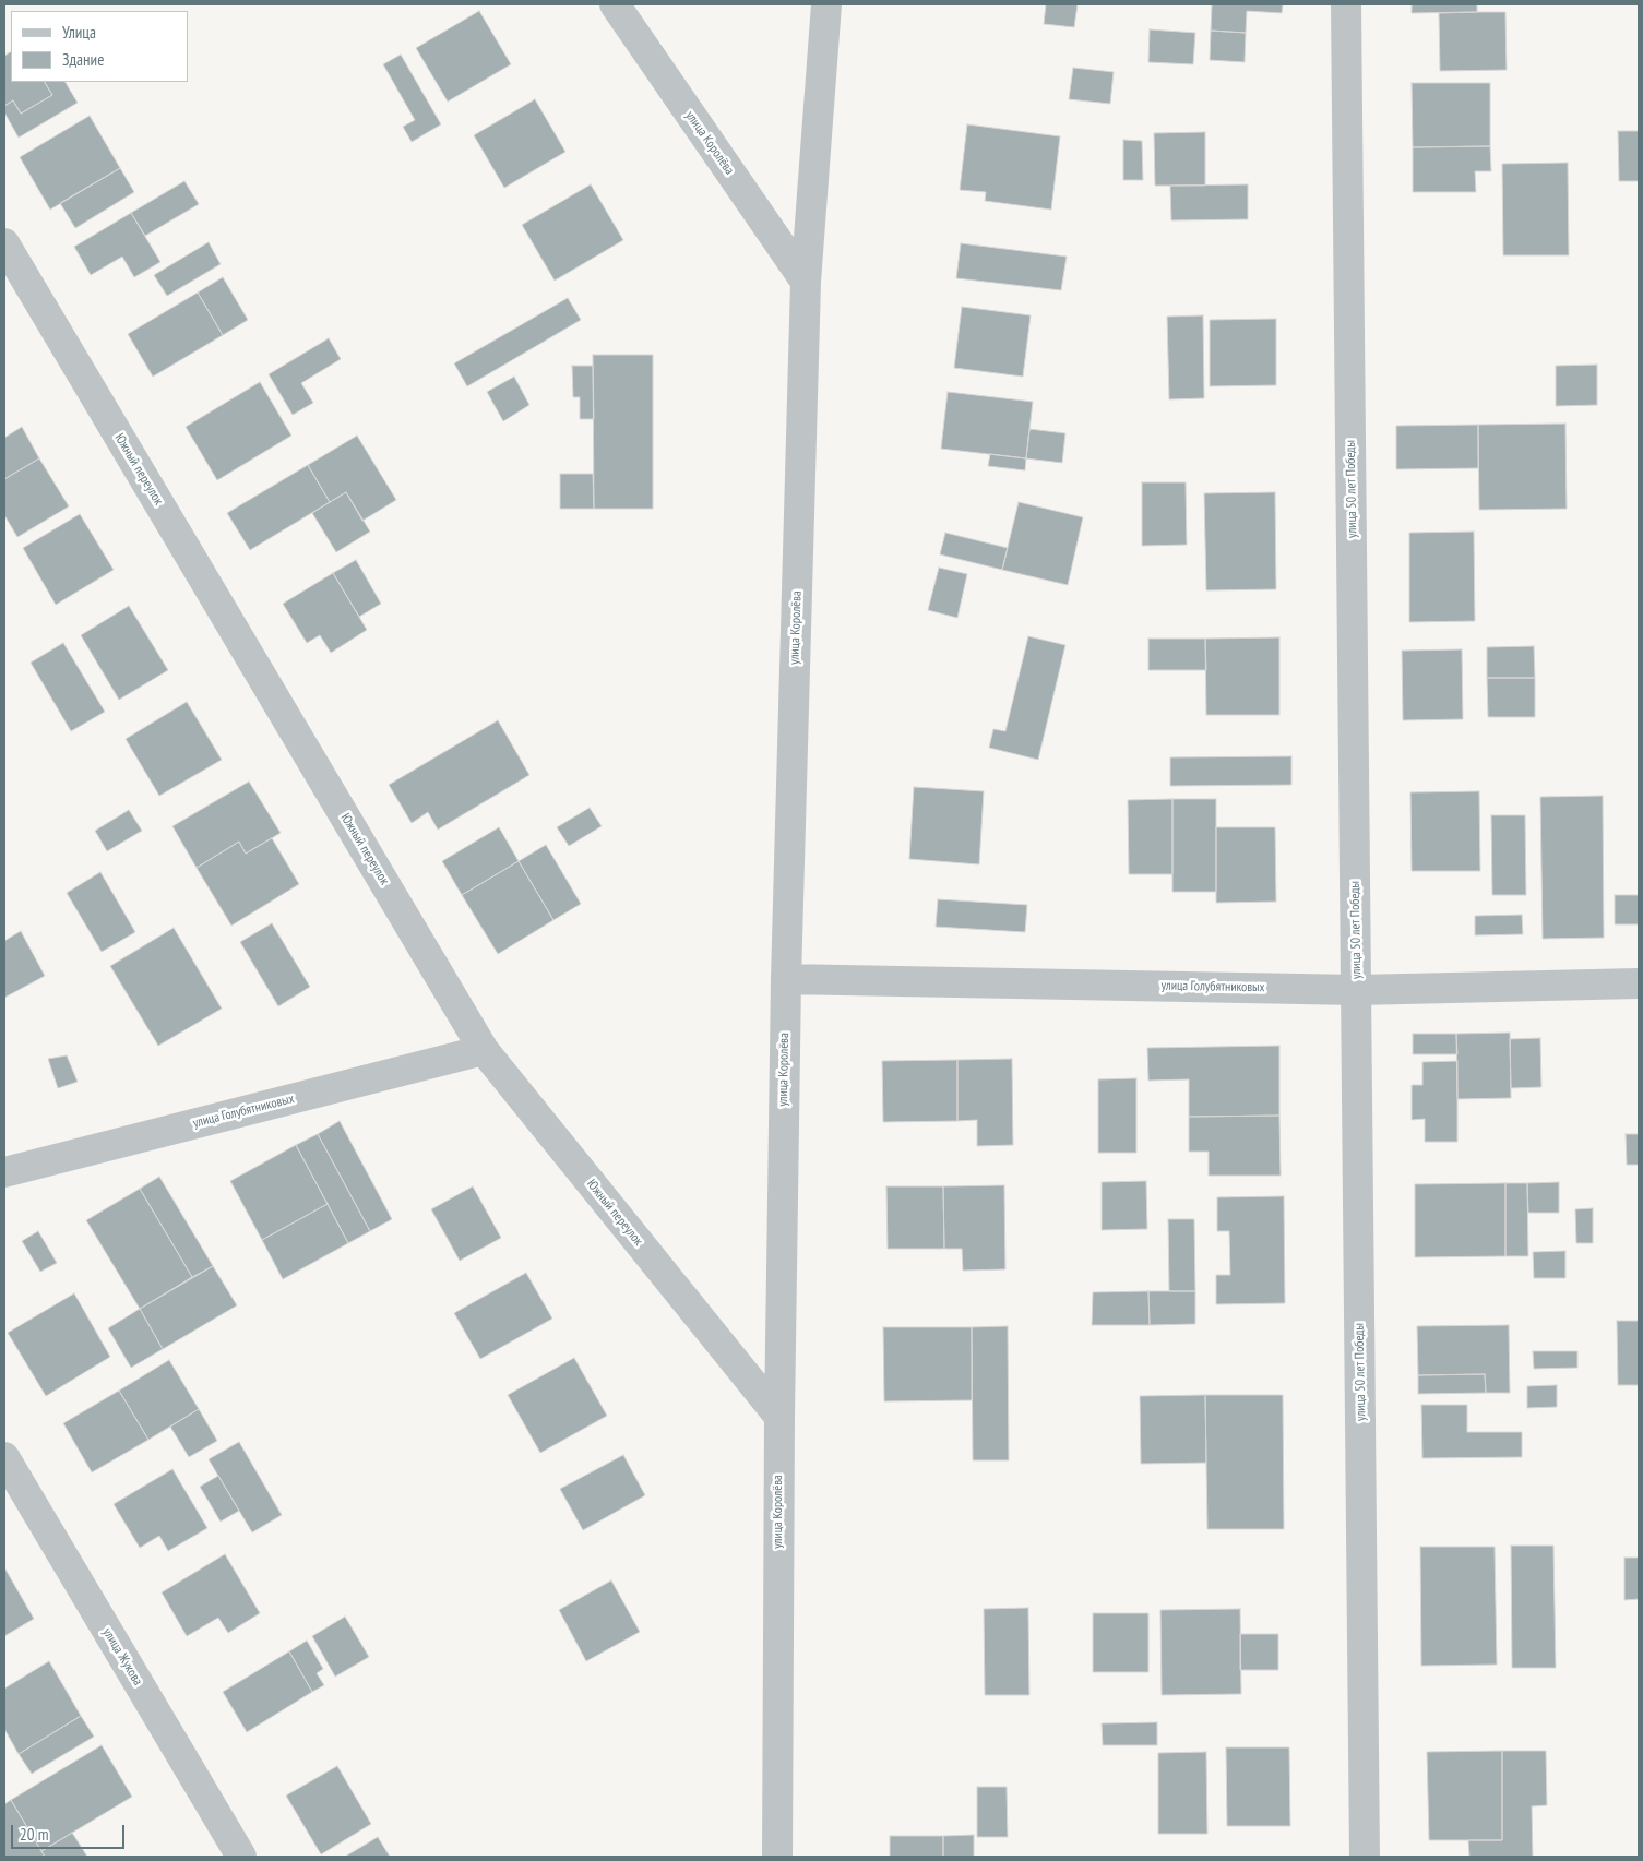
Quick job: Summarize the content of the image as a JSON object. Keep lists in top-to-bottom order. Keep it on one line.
{"streets":{"street":["улица Королёва","Южный переулок","улица 50 лет Победы","улица Голубятниковых","улица Жукова"]},"crossings":[["улица Королёва","Южный переулок"],["улица Королёва","улица Голубятниковых"],["Южный переулок","улица Голубятниковых"],["улица 50 лет Победы","улица Голубятниковых"]],"legend":["Улица","Здание"],"scale_bar":"20 m"}
